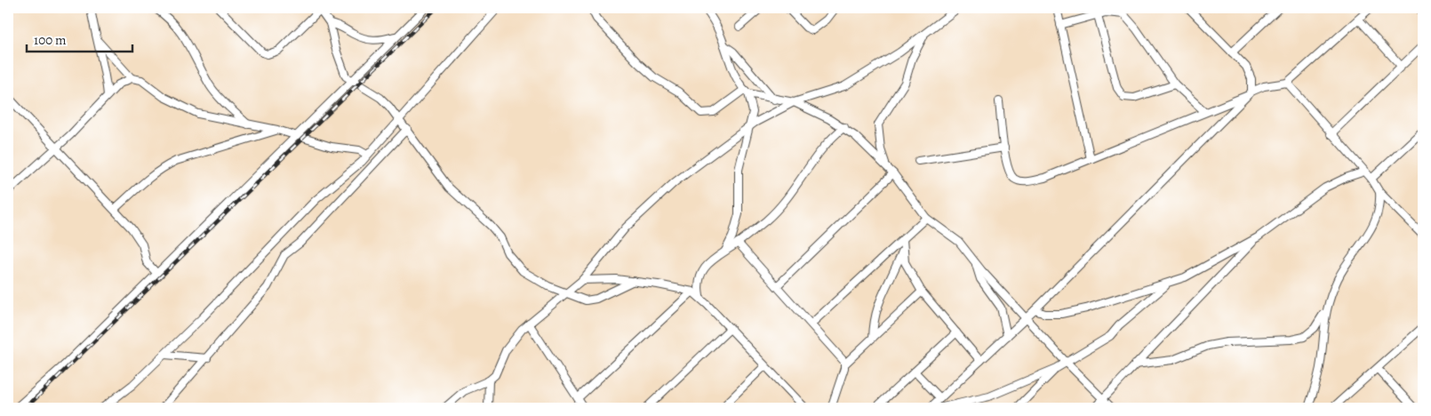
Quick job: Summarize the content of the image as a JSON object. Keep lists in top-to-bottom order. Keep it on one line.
{"scale_bar":"100 m"}
